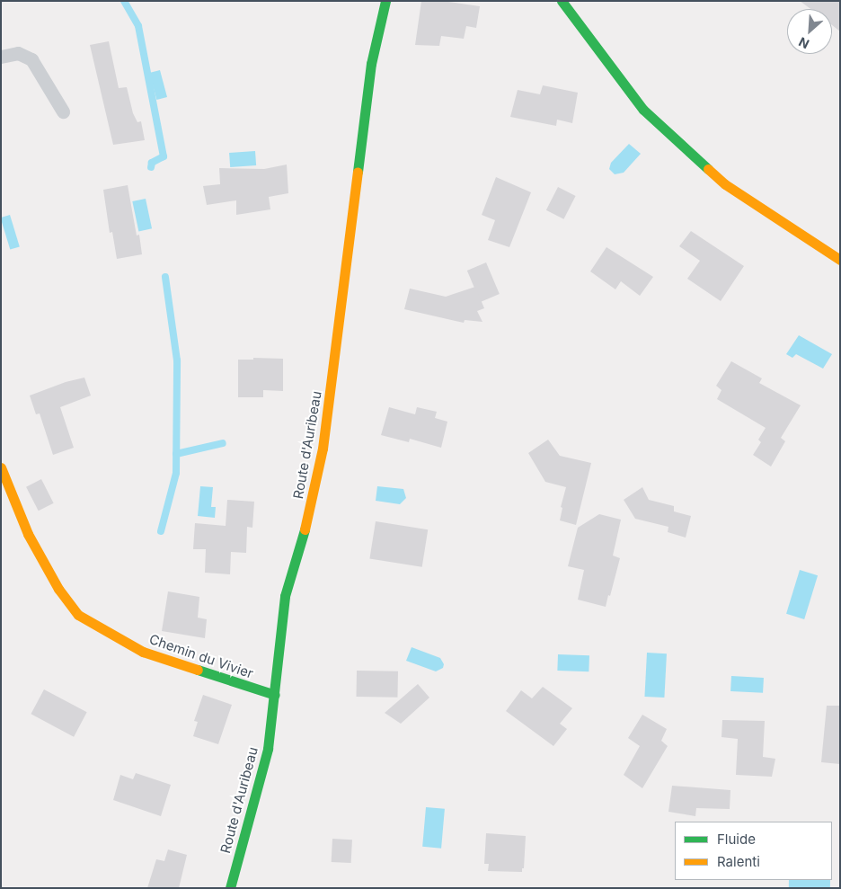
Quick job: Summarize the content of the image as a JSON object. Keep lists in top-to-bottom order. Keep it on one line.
{"streets":{"street":["Route d'Auribeau","Chemin du Vivier"]},"crossings":[["Route d'Auribeau","Chemin du Vivier"]],"legend":["Fluide","Ralenti"],"north":"bottom left"}
